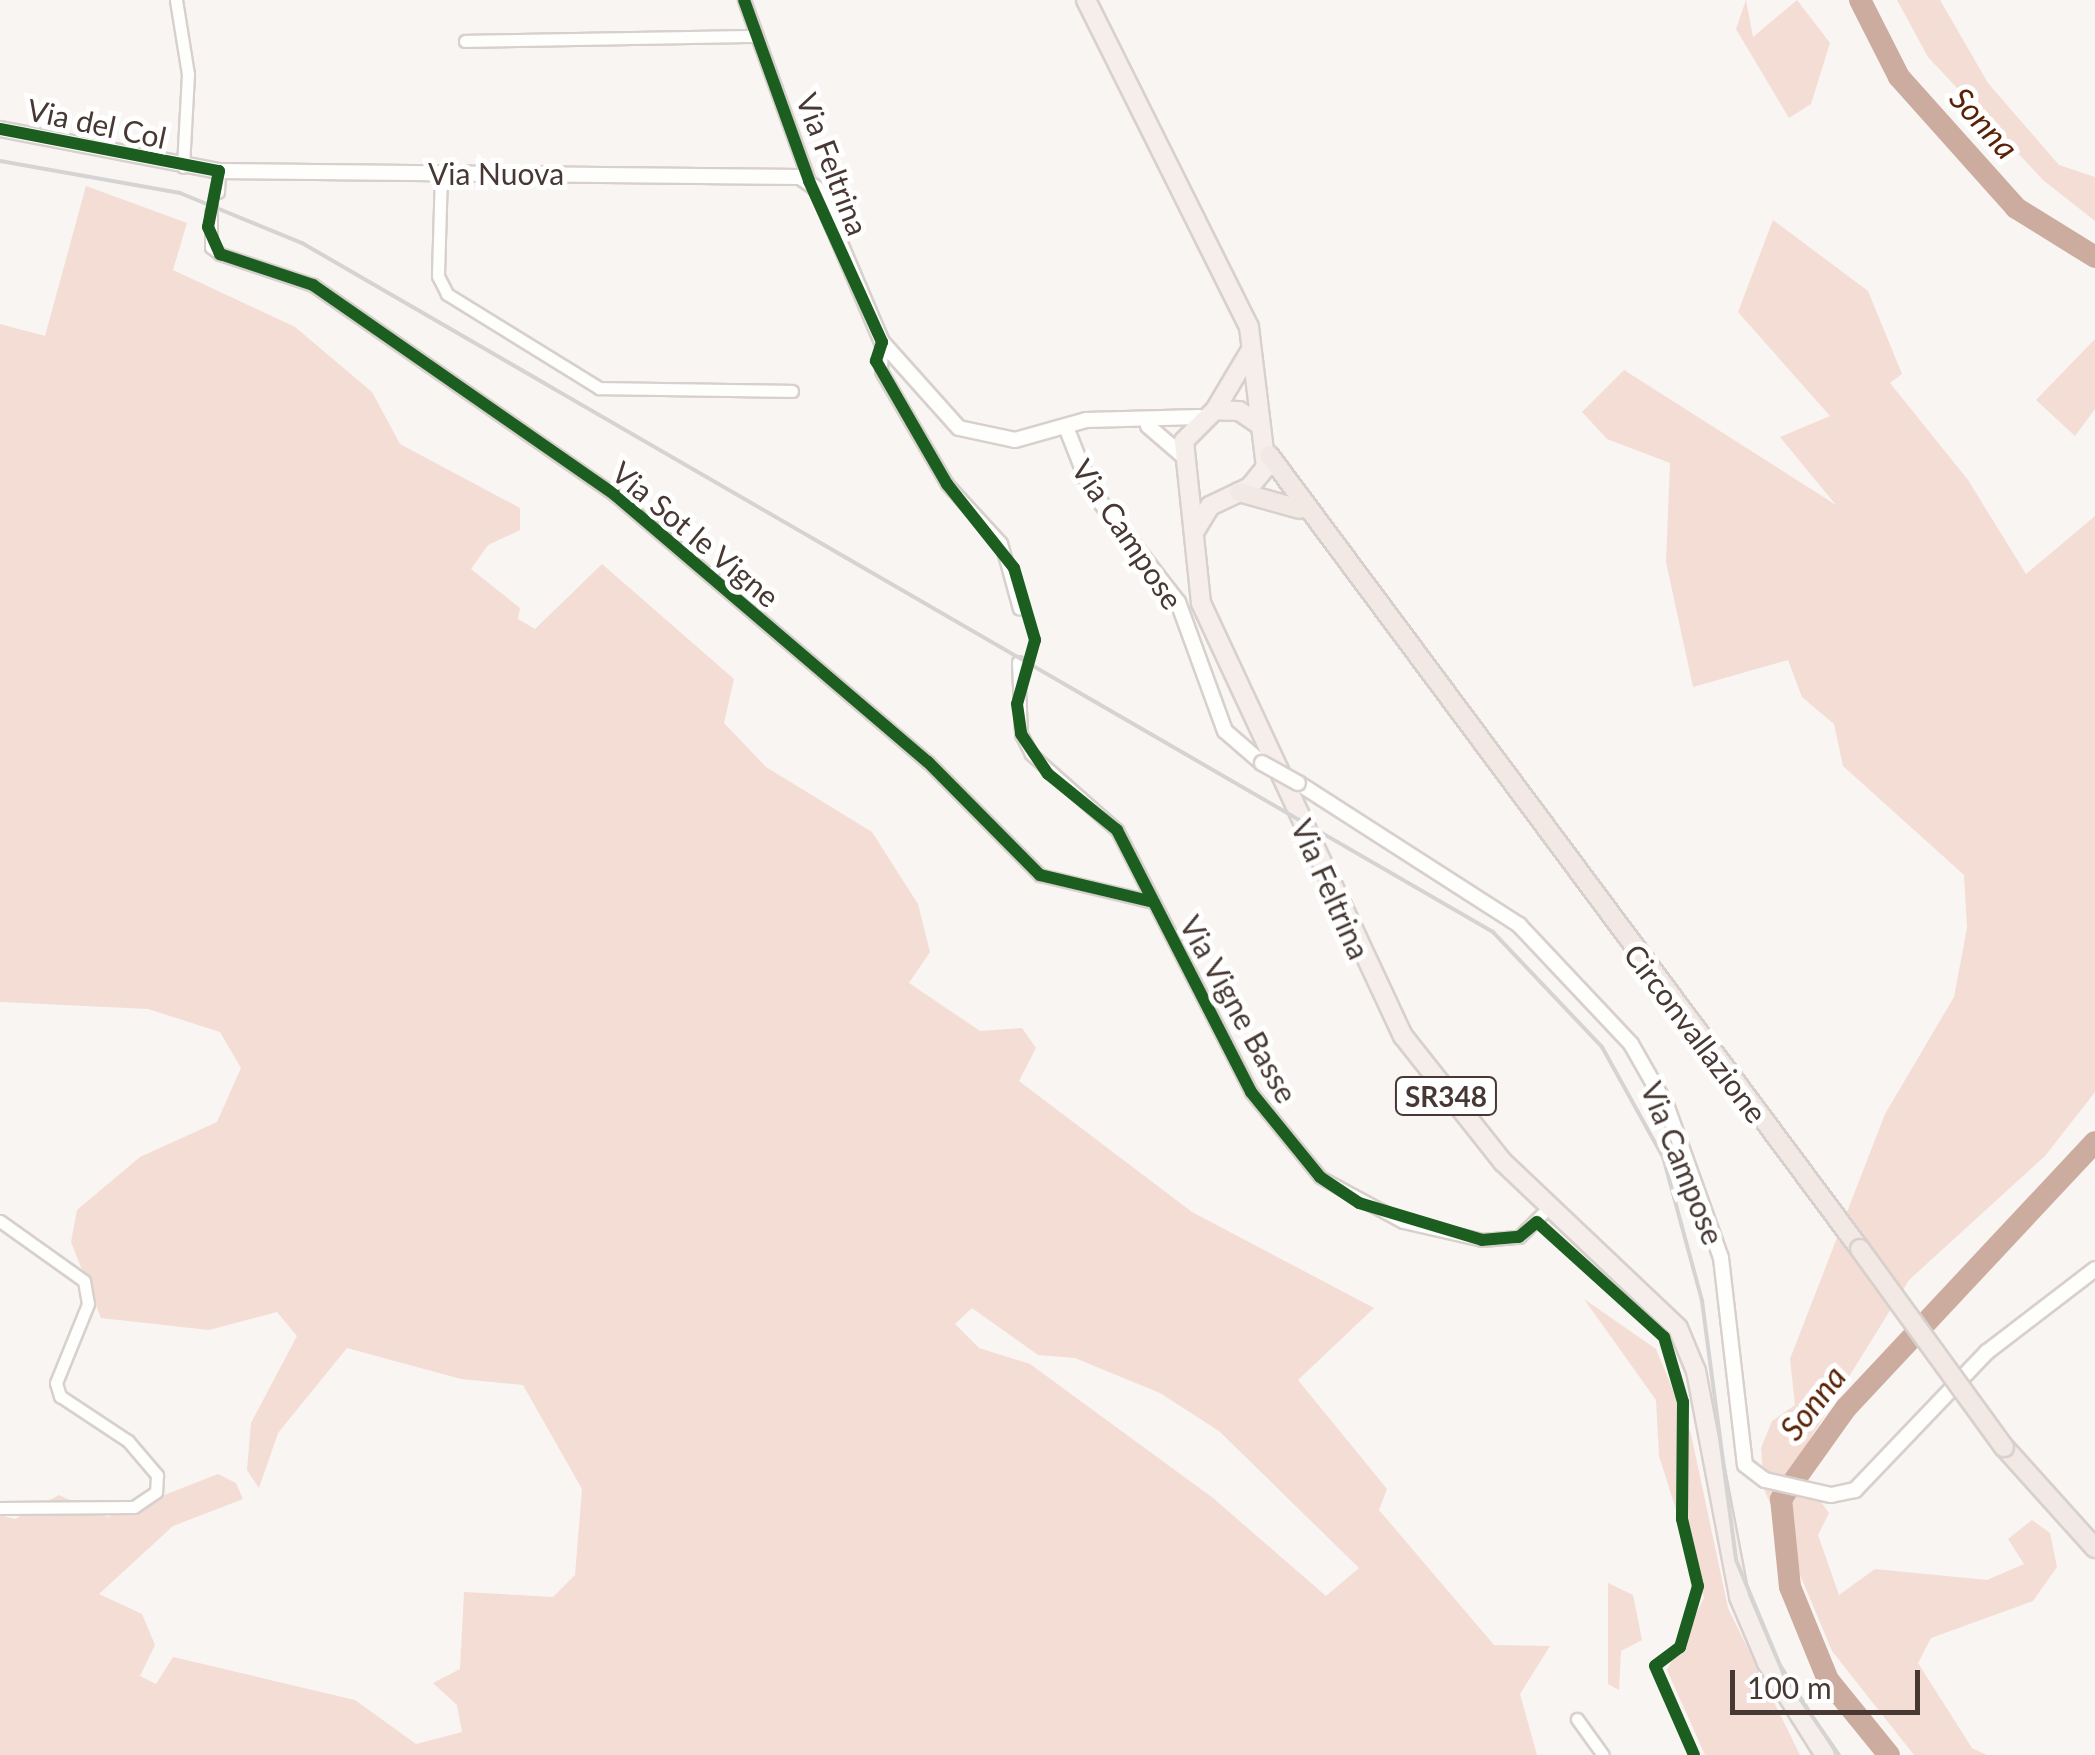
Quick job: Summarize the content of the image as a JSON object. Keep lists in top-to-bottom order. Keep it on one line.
{"streets":{"highway":["Circonvallazione"],"main road":["Via Feltrina","SR348"],"street":["Via del Col","Via Nuova","Via Sot le Vigne","Via Campose","Via Vigne Basse"]},"crossings":[["Via del Col","Via Nuova"],["Via Feltrina","Via Nuova"],["Via Feltrina","Via Campose"],["Via Feltrina","Via Vigne Basse"],["Via Feltrina","Circonvallazione"],["Via Feltrina","SR348"],["Via Sot le Vigne","Via Vigne Basse"],["Via Vigne Basse","SR348"]],"water":["Sonna"],"scale_bar":"100 m"}
